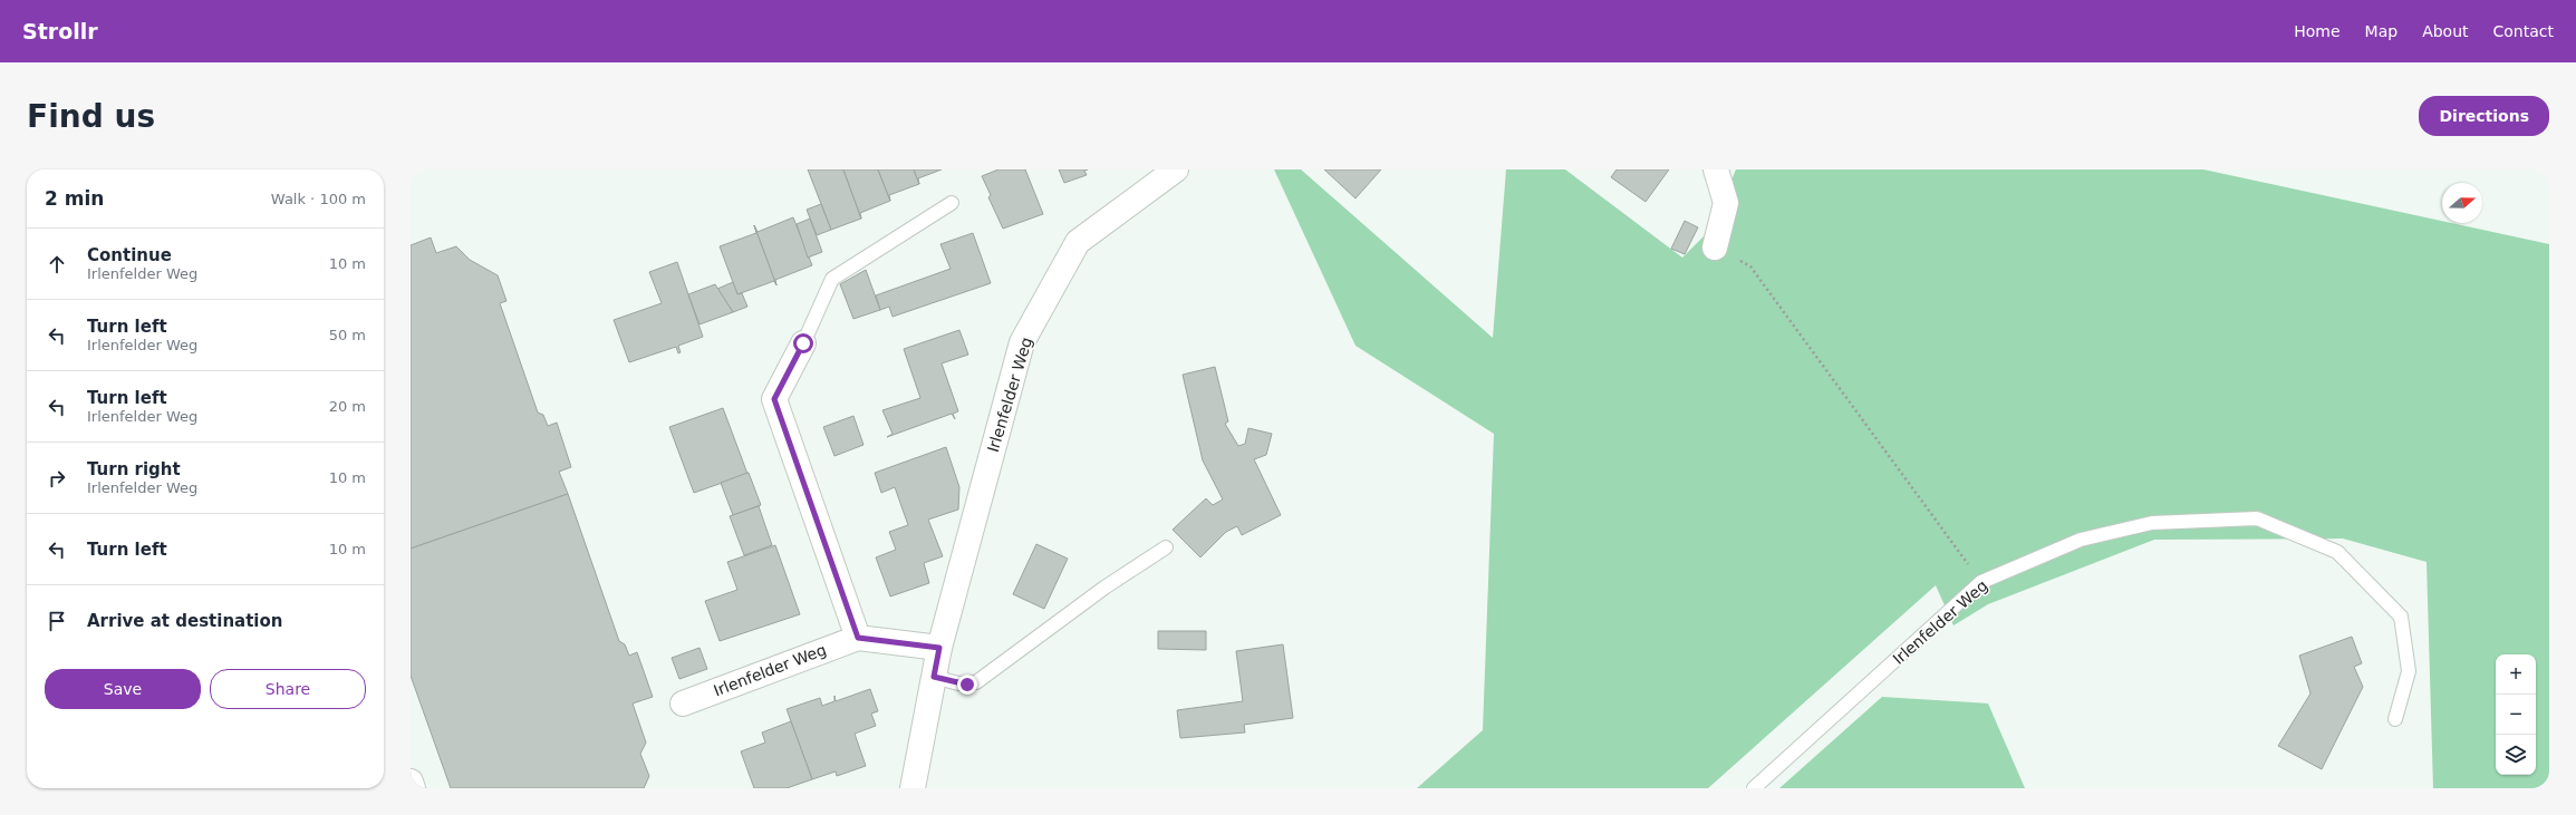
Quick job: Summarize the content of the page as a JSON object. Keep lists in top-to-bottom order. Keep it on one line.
{"streets":{"street":["Irlenfelder Weg"]},"north":"right","page":{"header":"Strollr","nav":["Home","Map","About","Contact"],"buttons":["Directions",["Save","Share"]],"title":"Find us","heading":["2 min","Walk · 100 m"],"list":[["Continue","Irlenfelder Weg","10 m"],["Turn left","Irlenfelder Weg","50 m"],["Turn left","Irlenfelder Weg","20 m"],["Turn right","Irlenfelder Weg","10 m"],["Turn left","10 m"],"Arrive at destination"],"map_buttons":["+","−"]}}
